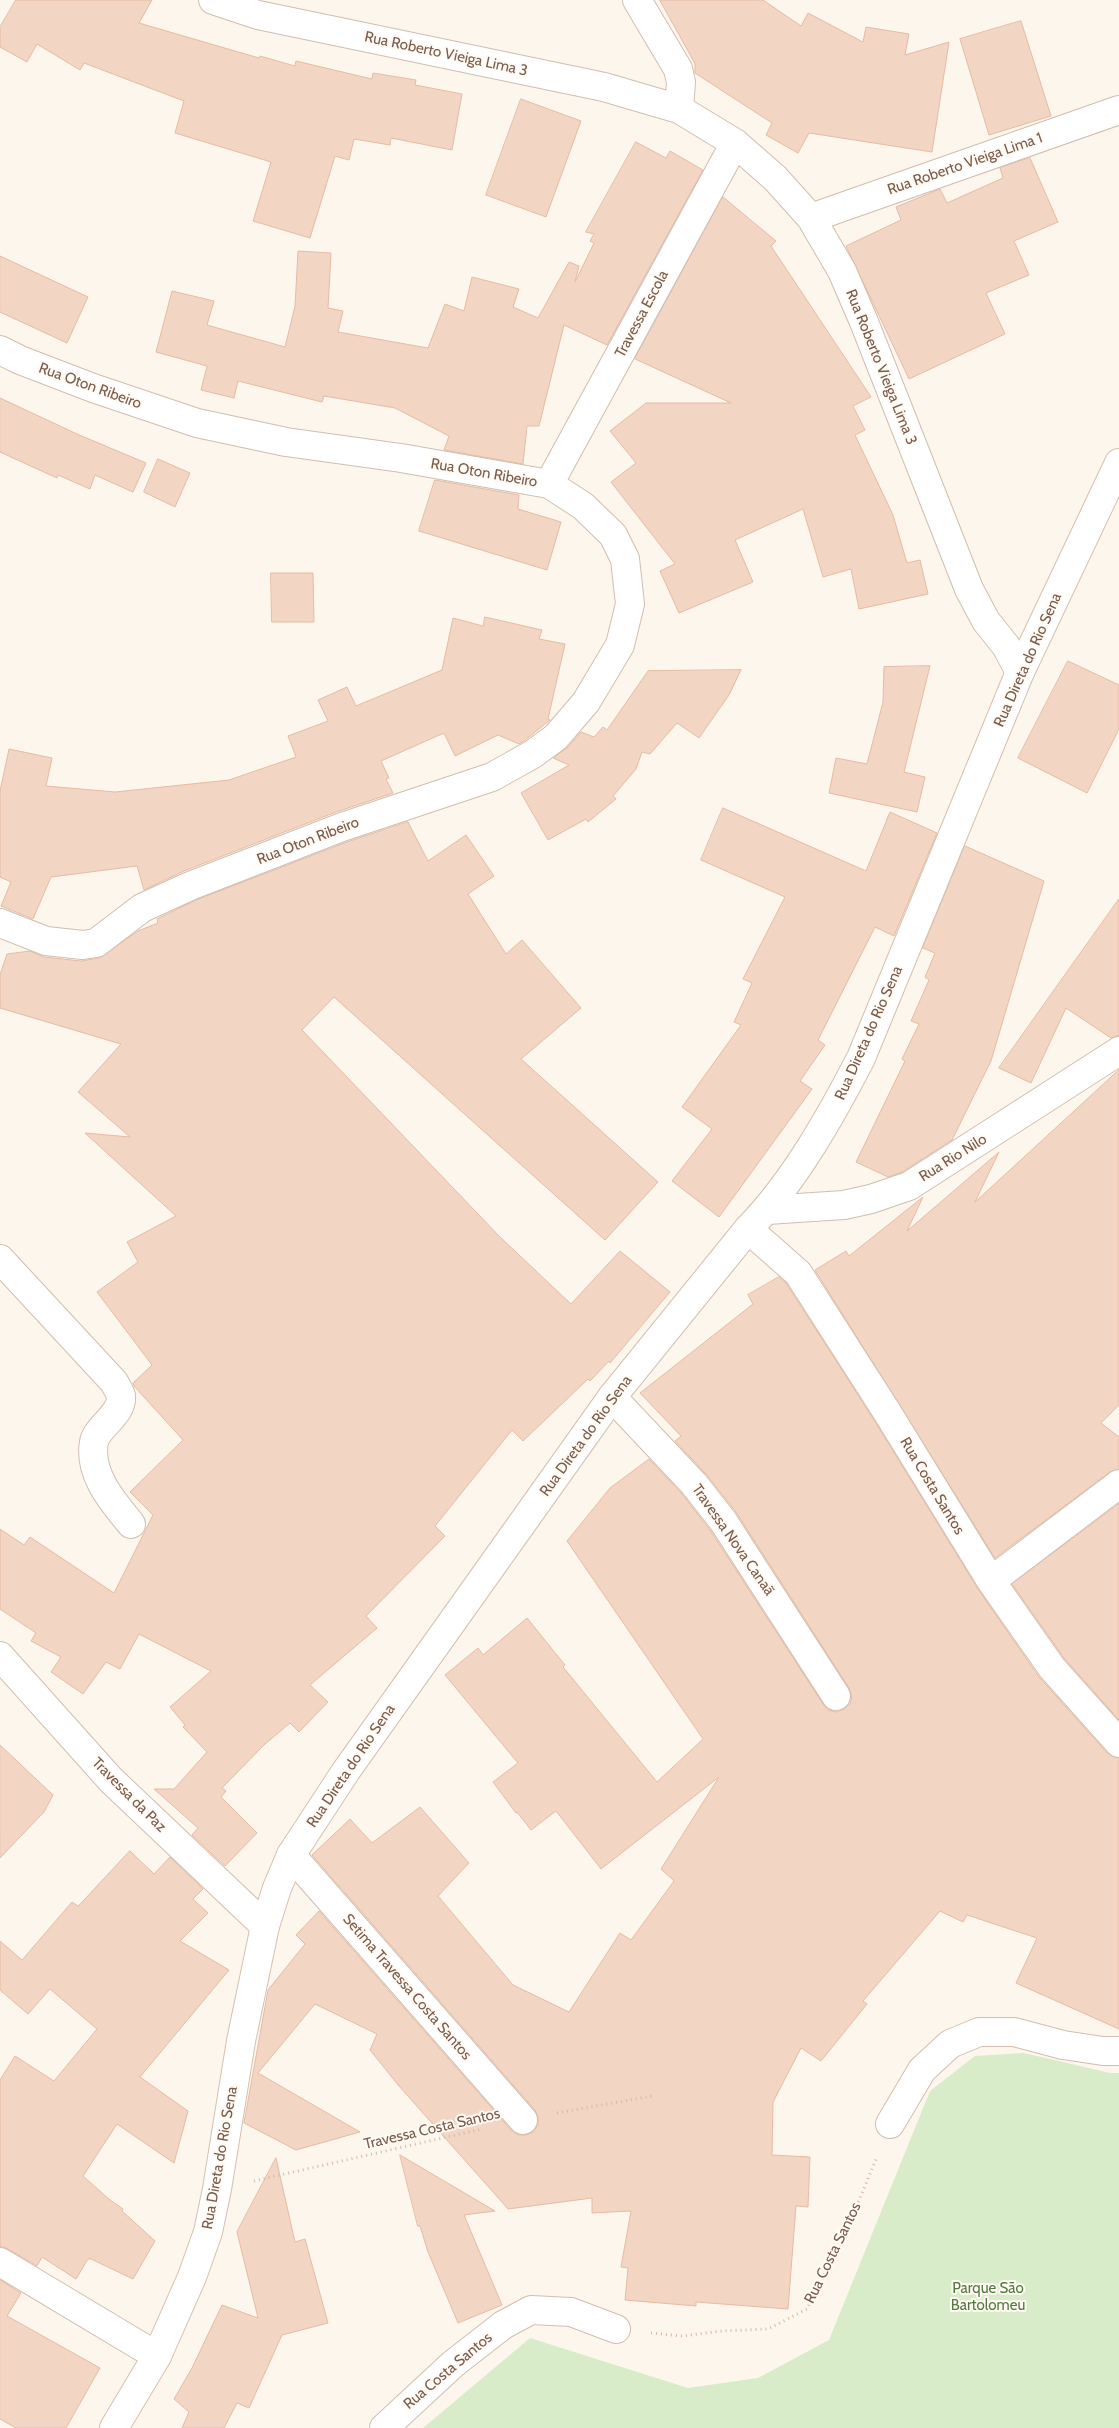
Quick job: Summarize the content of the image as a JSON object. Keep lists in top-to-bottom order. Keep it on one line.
{"streets":{"street":["Rua Roberto Vieiga Lima 3","Rua Roberto Vieiga Lima 1","Travessa Escola","Rua Oton Ribeiro","Rua Direta do Rio Sena","Rua Rio Nilo","Rua Costa Santos","Travessa Nova Canaã","Travessa da Paz","Setima Travessa Costa Santos"],"path":["Travessa Costa Santos"]},"crossings":[["Rua Roberto Vieiga Lima 3","Rua Roberto Vieiga Lima 1"],["Rua Roberto Vieiga Lima 3","Travessa Escola"],["Rua Roberto Vieiga Lima 3","Rua Direta do Rio Sena"],["Travessa Escola","Rua Oton Ribeiro"],["Rua Direta do Rio Sena","Rua Rio Nilo"],["Rua Direta do Rio Sena","Rua Costa Santos"],["Rua Direta do Rio Sena","Travessa Nova Canaã"],["Rua Direta do Rio Sena","Travessa da Paz"],["Rua Direta do Rio Sena","Setima Travessa Costa Santos"],["Rua Direta do Rio Sena","Travessa Costa Santos"],["Setima Travessa Costa Santos","Travessa Costa Santos"]],"parks":["Parque São Bartolomeu"]}
